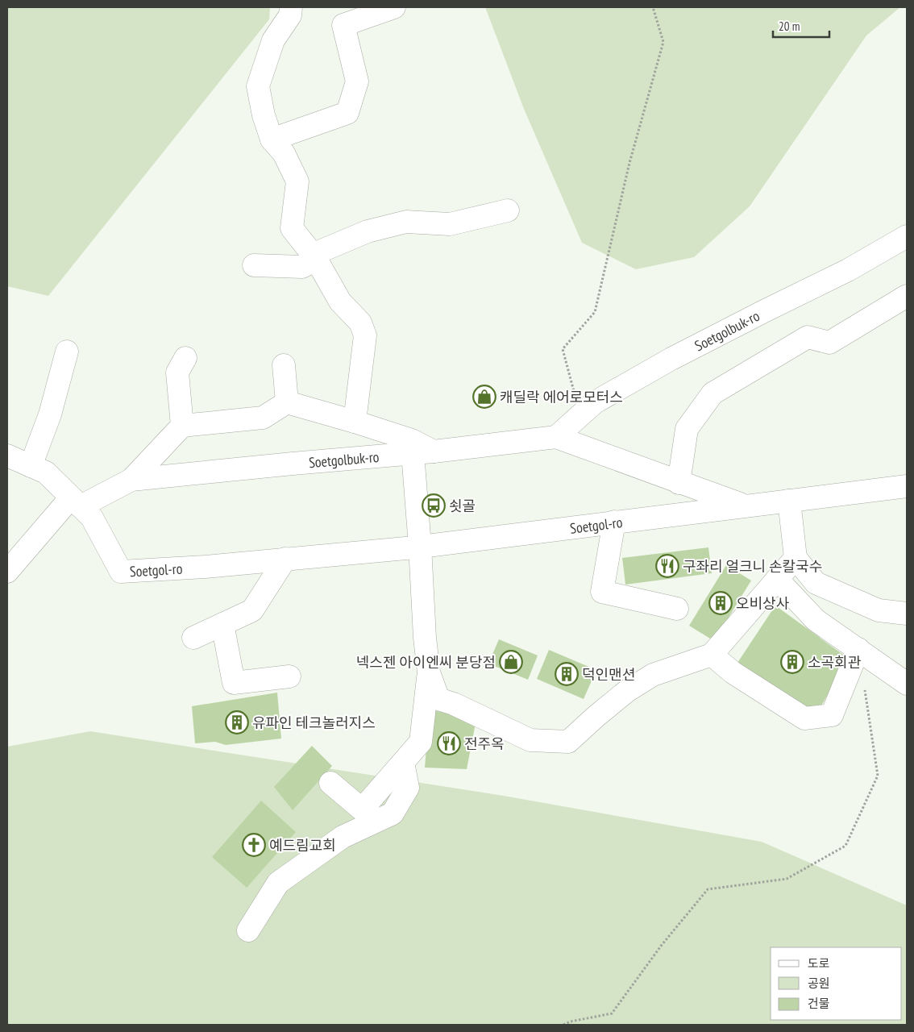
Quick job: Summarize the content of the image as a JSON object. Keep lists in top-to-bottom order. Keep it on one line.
{"streets":{"street":["Soetgolbuk-ro","Soetgol-ro"]},"crossings":[["Soetgolbuk-ro","Soetgol-ro"]],"places":{"shop":["캐딜락 에어로모터스","넥스젠 아이엔씨 분당점"],"bus stop":["쇳골"],"restaurant":["구좌리 얼크니 손칼국수","전주옥"],"building":["오비상사","소곡회관","덕인맨션","유파인 테크놀러지스"],"church":["예드림교회"]},"legend":["도로","공원","건물"],"scale_bar":"20 m"}
